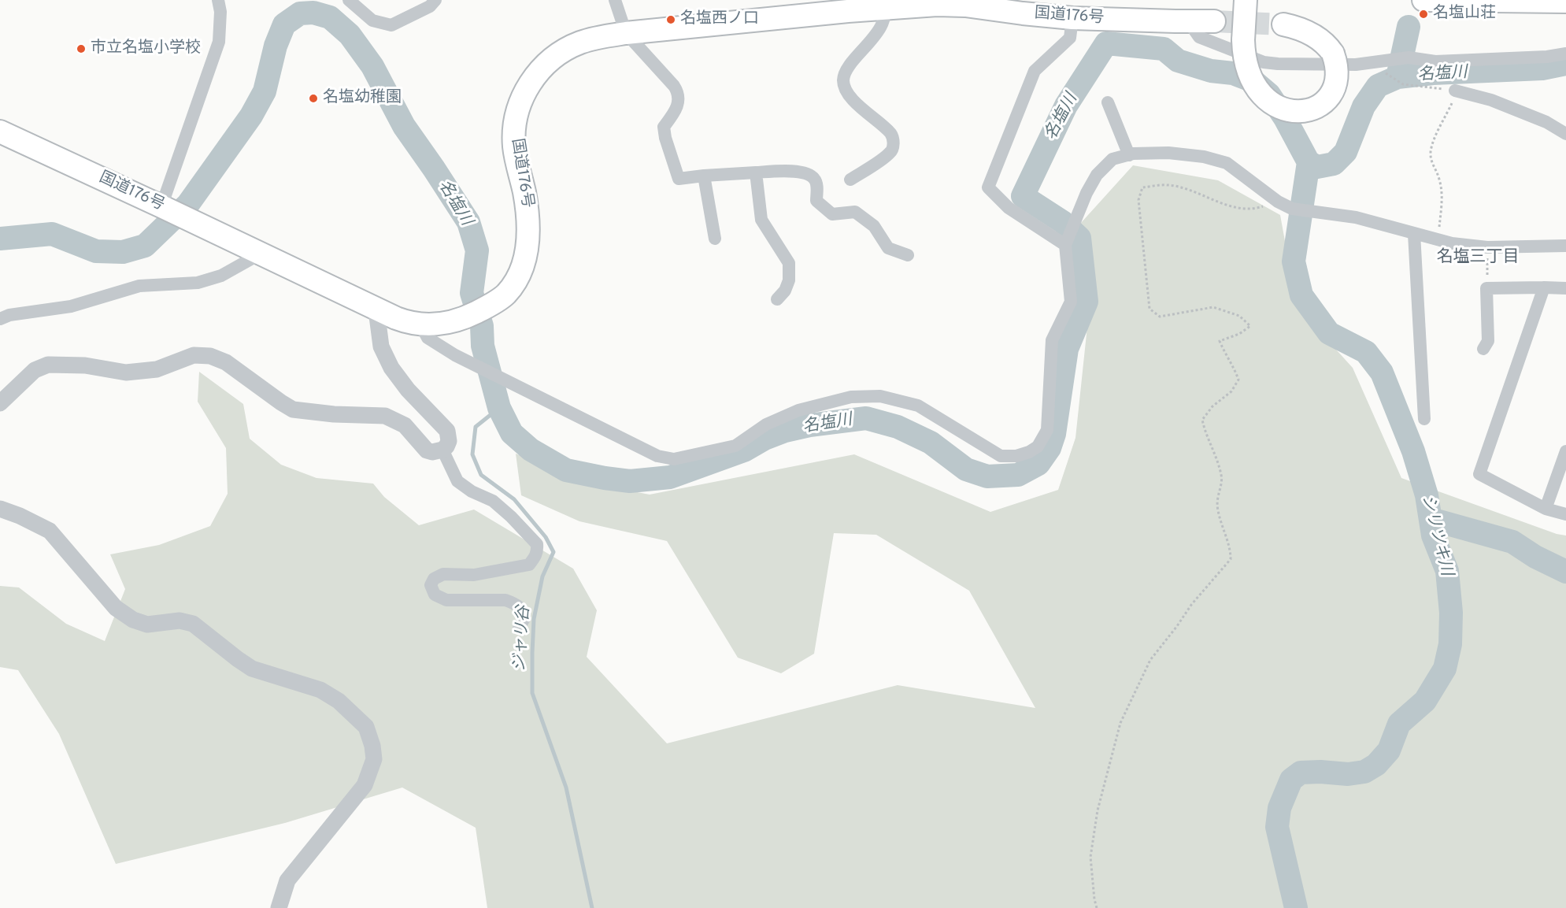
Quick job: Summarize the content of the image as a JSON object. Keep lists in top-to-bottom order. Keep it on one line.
{"streets":{"highway":["国道176号"]},"districts":["名塩三丁目"],"water":["名塩川","シリツキ川","ジャリ谷"],"places":["名塩山荘","名塩西ノ口","市立名塩小学校","名塩幼稚園"]}
